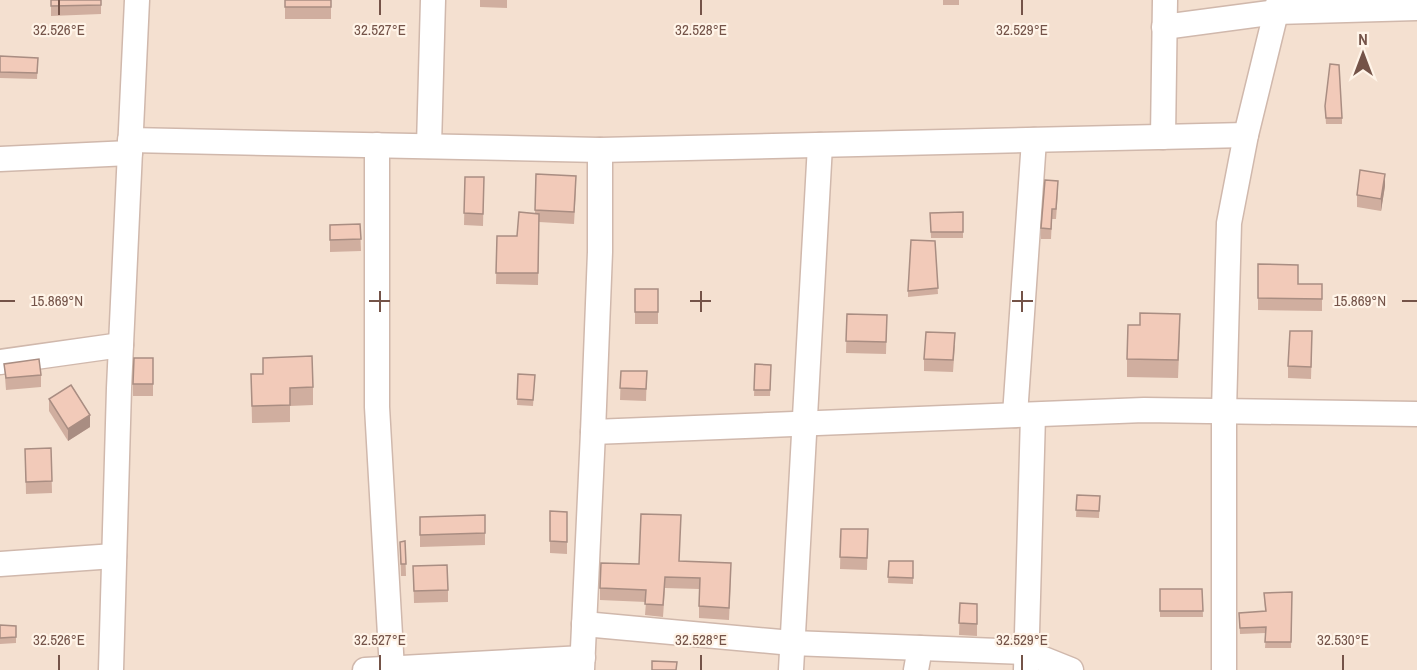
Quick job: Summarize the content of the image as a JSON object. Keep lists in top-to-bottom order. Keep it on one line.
{"north":"top","coordinates":["32.526°E","32.527°E","32.528°E","32.529°E","15.869°N","32.530°E"]}
